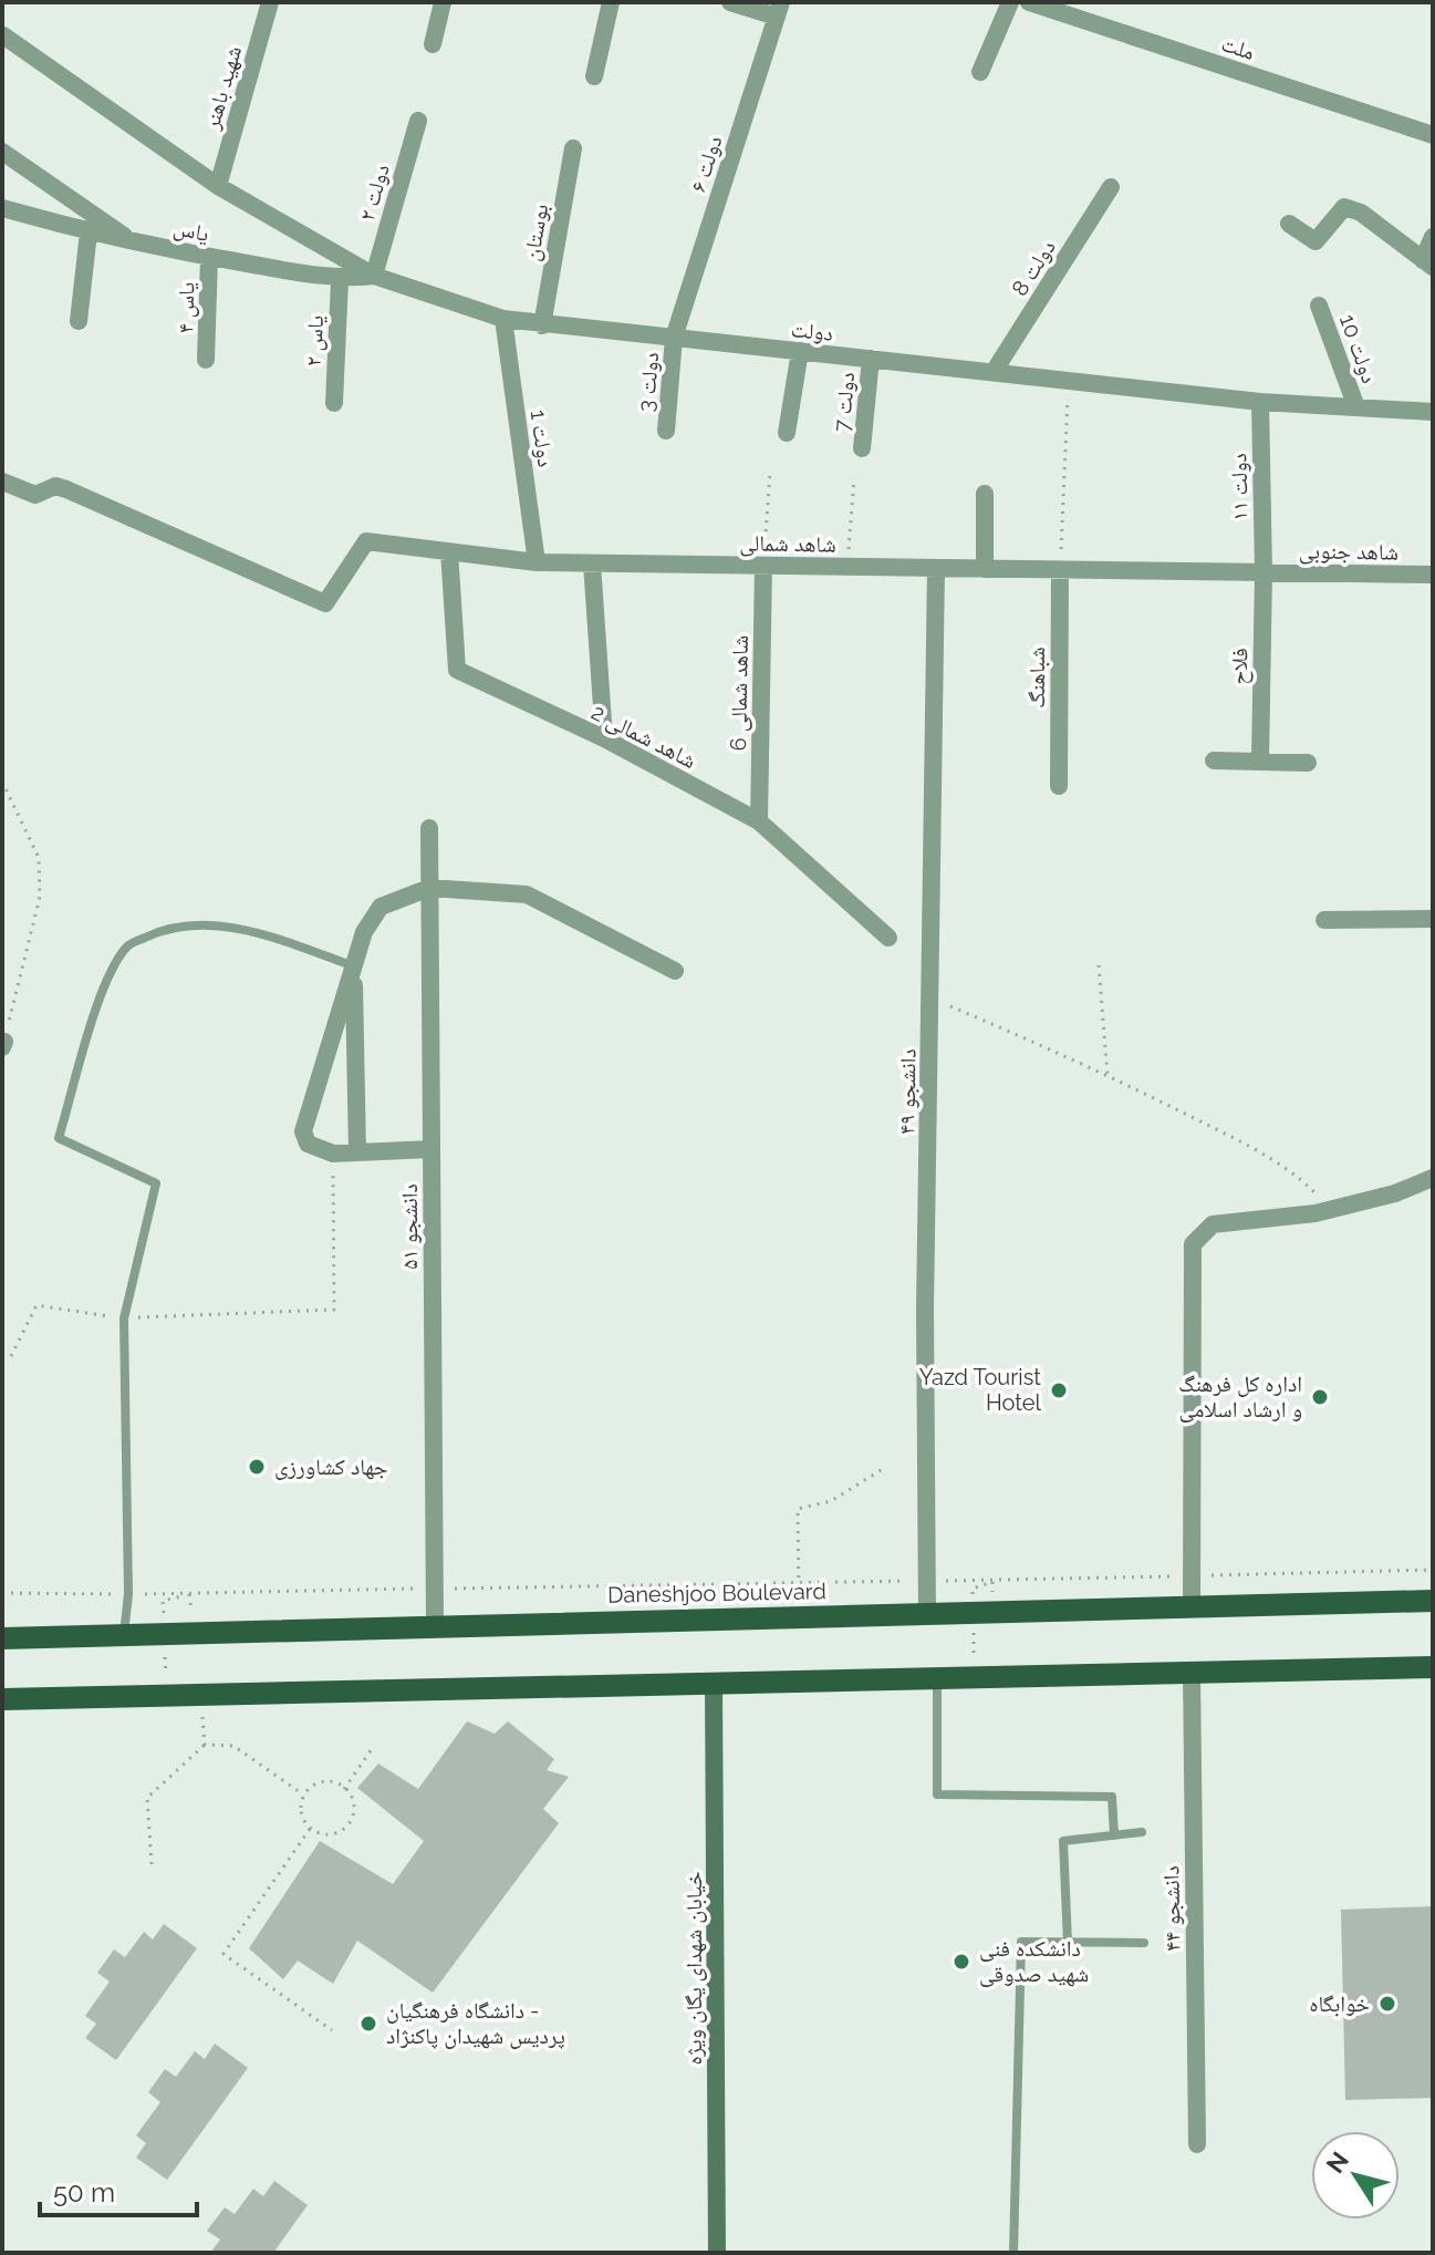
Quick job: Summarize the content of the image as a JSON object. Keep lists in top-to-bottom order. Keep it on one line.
{"streets":{"main road":["Daneshjoo Boulevard"],"street":["ملت","شهید باهنر","دولت ۶","دولت ۲","یاس","بوستان","دولت 8","یاس ۴","دولت","یاس ۲","دولت 10","دولت 3","دولت 7","دولت 1","دولت ۱۱","شاهد شمالی","شاهد جنوبی","فلاح","شباهنگ","شاهد شمالی 6","شاهد شمالی 2","دانشجو ۴۹","دانشجو ۵۱","دانشجو ۴۴","خیابان شهدای یگان ویژه"]},"crossings":[["شهید باهنر","دولت"],["دولت ۶","دولت"],["دولت ۶","دولت 3"],["دولت ۲","یاس"],["دولت ۲","دولت"],["یاس","یاس ۴"],["یاس","دولت"],["یاس","یاس ۲"],["بوستان","دولت"],["دولت 8","دولت"],["دولت","دولت 10"],["دولت","دولت 3"],["دولت","دولت 7"],["دولت","دولت 1"],["دولت","دولت ۱۱"],["دولت 1","شاهد شمالی"],["دولت ۱۱","شاهد شمالی"],["دولت ۱۱","شاهد جنوبی"],["دولت ۱۱","فلاح"],["شاهد شمالی","شاهد جنوبی"],["شاهد شمالی","فلاح"],["شاهد شمالی","شباهنگ"],["شاهد شمالی","شاهد شمالی 6"],["شاهد شمالی","شاهد شمالی 2"],["شاهد شمالی","دانشجو ۴۹"],["شاهد جنوبی","فلاح"],["شاهد شمالی 6","شاهد شمالی 2"],["دانشجو ۴۹","Daneshjoo Boulevard"],["دانشجو ۵۱","Daneshjoo Boulevard"]],"places":["Yazd Tourist Hotel","اداره کل فرهنگ و ارشاد اسلامی","جهاد کشاورزی","دانشکده فنی شهید صدوقی","خوابگاه","دانشگاه فرهنگیان - پردیس شهیدان پاکنژاد"],"scale_bar":"50 m","north":"top left"}
